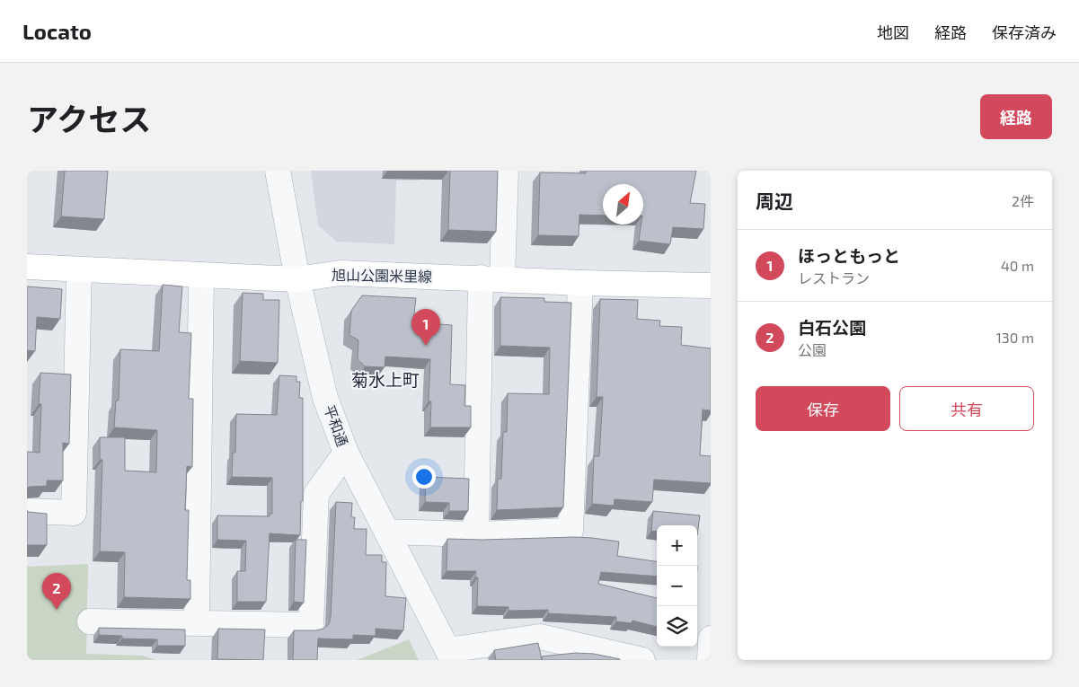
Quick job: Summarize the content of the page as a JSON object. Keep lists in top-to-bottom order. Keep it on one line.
{"streets":{"main road":["旭山公園米里線"],"street":["平和通"]},"crossings":[["旭山公園米里線","平和通"]],"districts":["菊水上町"],"north":"top right","page":{"header":"Locato","nav":["地図","経路","保存済み"],"title":"アクセス","buttons":["経路",["保存","共有"]],"heading":["周辺","2件"],"list":[{"mark":"1","name":"ほっともっと","note":"レストラン","value":"40 m"},{"mark":"2","name":"白石公園","note":"公園","value":"130 m"}],"pins":["1","2"],"map_buttons":["+","−"]}}
